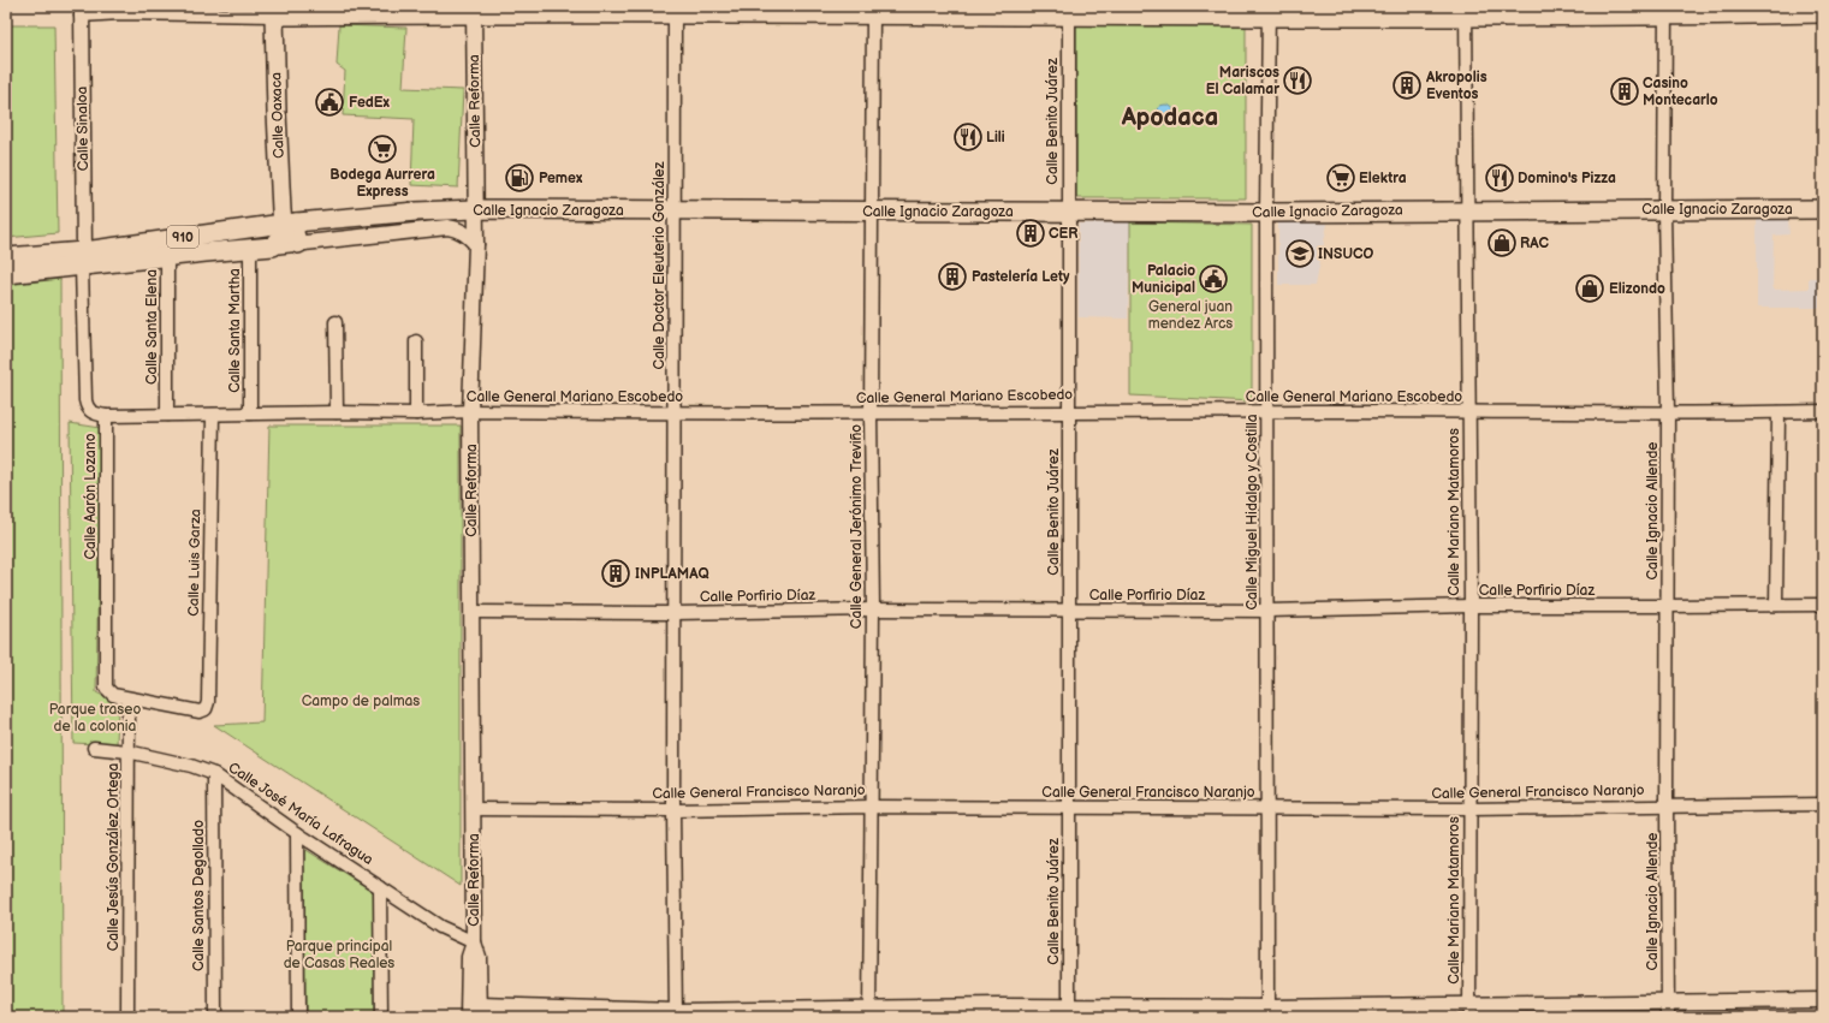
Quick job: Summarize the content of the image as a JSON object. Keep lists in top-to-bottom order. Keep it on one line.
{"streets":{"main road":["Calle Oaxaca","Calle Ignacio Zaragoza","910"],"street":["Calle Reforma","Calle Benito Juárez","Calle Sinaloa","Calle Doctor Eleuterio González","Calle Santa Elena","Calle Santa Martha","Calle General Mariano Escobedo","Calle Aarón Lozano","Calle Ignacio Allende","Calle Miguel Hidalgo y Costilla","Calle Mariano Matamoros","Calle General Jerónimo Treviño","Calle Luis Garza","Calle Porfirio Díaz","Calle General Francisco Naranjo","Calle José María Lafragua","Calle Jesús González Ortega","Calle Santos Degollado"]},"crossings":[["Calle Reforma","Calle Ignacio Zaragoza"],["Calle Reforma","Calle General Mariano Escobedo"],["Calle Reforma","Calle Porfirio Díaz"],["Calle Reforma","Calle General Francisco Naranjo"],["Calle Reforma","Calle José María Lafragua"],["Calle Oaxaca","Calle Ignacio Zaragoza"],["Calle Benito Juárez","Calle Ignacio Zaragoza"],["Calle Benito Juárez","Calle General Mariano Escobedo"],["Calle Benito Juárez","Calle Porfirio Díaz"],["Calle Benito Juárez","Calle General Francisco Naranjo"],["Calle Sinaloa","Calle Ignacio Zaragoza"],["Calle Sinaloa","910"],["Calle Sinaloa","Calle Aarón Lozano"],["Calle Ignacio Zaragoza","910"],["Calle Ignacio Zaragoza","Calle Doctor Eleuterio González"],["Calle Ignacio Zaragoza","Calle Santa Elena"],["Calle Ignacio Zaragoza","Calle Santa Martha"],["Calle Ignacio Zaragoza","Calle Aarón Lozano"],["Calle Ignacio Zaragoza","Calle Ignacio Allende"],["Calle Ignacio Zaragoza","Calle Miguel Hidalgo y Costilla"],["Calle Ignacio Zaragoza","Calle Mariano Matamoros"],["Calle Ignacio Zaragoza","Calle General Jerónimo Treviño"],["910","Calle Santa Elena"],["910","Calle Aarón Lozano"],["Calle Doctor Eleuterio González","Calle General Mariano Escobedo"],["Calle Doctor Eleuterio González","Calle Porfirio Díaz"],["Calle Doctor Eleuterio González","Calle General Francisco Naranjo"],["Calle Santa Elena","Calle General Mariano Escobedo"],["Calle Santa Martha","Calle General Mariano Escobedo"],["Calle General Mariano Escobedo","Calle Aarón Lozano"],["Calle General Mariano Escobedo","Calle Ignacio Allende"],["Calle General Mariano Escobedo","Calle Miguel Hidalgo y Costilla"],["Calle General Mariano Escobedo","Calle Mariano Matamoros"],["Calle General Mariano Escobedo","Calle General Jerónimo Treviño"],["Calle General Mariano Escobedo","Calle Luis Garza"],["Calle Aarón Lozano","Calle Luis Garza"],["Calle Aarón Lozano","Calle Jesús González Ortega"],["Calle Ignacio Allende","Calle Porfirio Díaz"],["Calle Ignacio Allende","Calle General Francisco Naranjo"],["Calle Miguel Hidalgo y Costilla","Calle Porfirio Díaz"],["Calle Miguel Hidalgo y Costilla","Calle General Francisco Naranjo"],["Calle Mariano Matamoros","Calle Porfirio Díaz"],["Calle Mariano Matamoros","Calle General Francisco Naranjo"],["Calle General Jerónimo Treviño","Calle Porfirio Díaz"],["Calle General Jerónimo Treviño","Calle General Francisco Naranjo"],["Calle Luis Garza","Calle Jesús González Ortega"],["Calle José María Lafragua","Calle Jesús González Ortega"],["Calle José María Lafragua","Calle Santos Degollado"]],"districts":["Apodaca"],"parks":["General juan mendez Arcs","Campo de palmas","Parque traseo de la colonia","Parque principal de Casas Reales"],"places":{"restaurant":["Mariscos El Calamar","Lili","Domino's Pizza"],"building":["Akropolis Eventos","Casino Montecarlo","CER","Pastelería Lety","INPLAMAQ"],"public building":["FedEx","Palacio Municipal"],"supermarket":["Bodega Aurrera Express","Elektra"],"fuel station":["Pemex"],"shop":["RAC","Elizondo"],"school or university":["INSUCO"]}}
